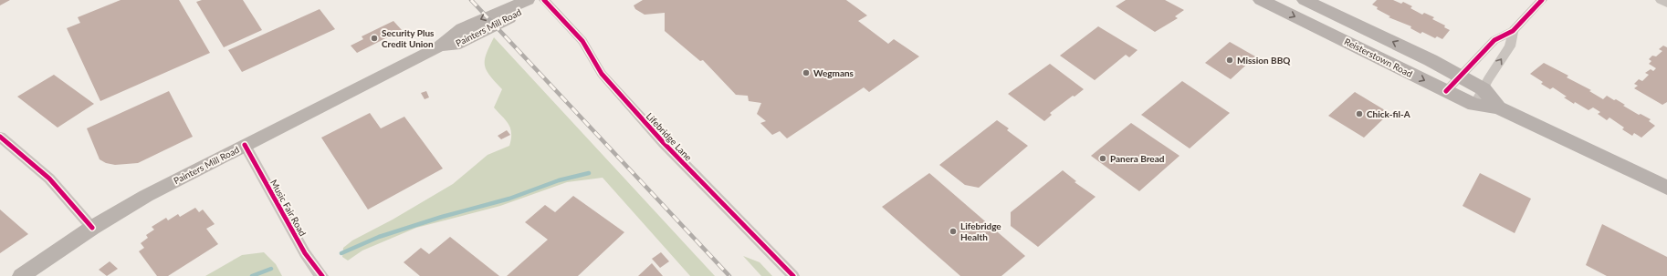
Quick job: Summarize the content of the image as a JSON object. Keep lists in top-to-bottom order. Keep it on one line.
{"streets":{"main road":["Painters Mill Road","Reisterstown Road"],"street":["Lifebridge Lane","Music Fair Road"]},"crossings":[["Painters Mill Road","Music Fair Road"]],"places":["Security Plus Credit Union","Mission BBQ","Wegmans","Chick-fil-A","Panera Bread","Lifebridge Health"]}
